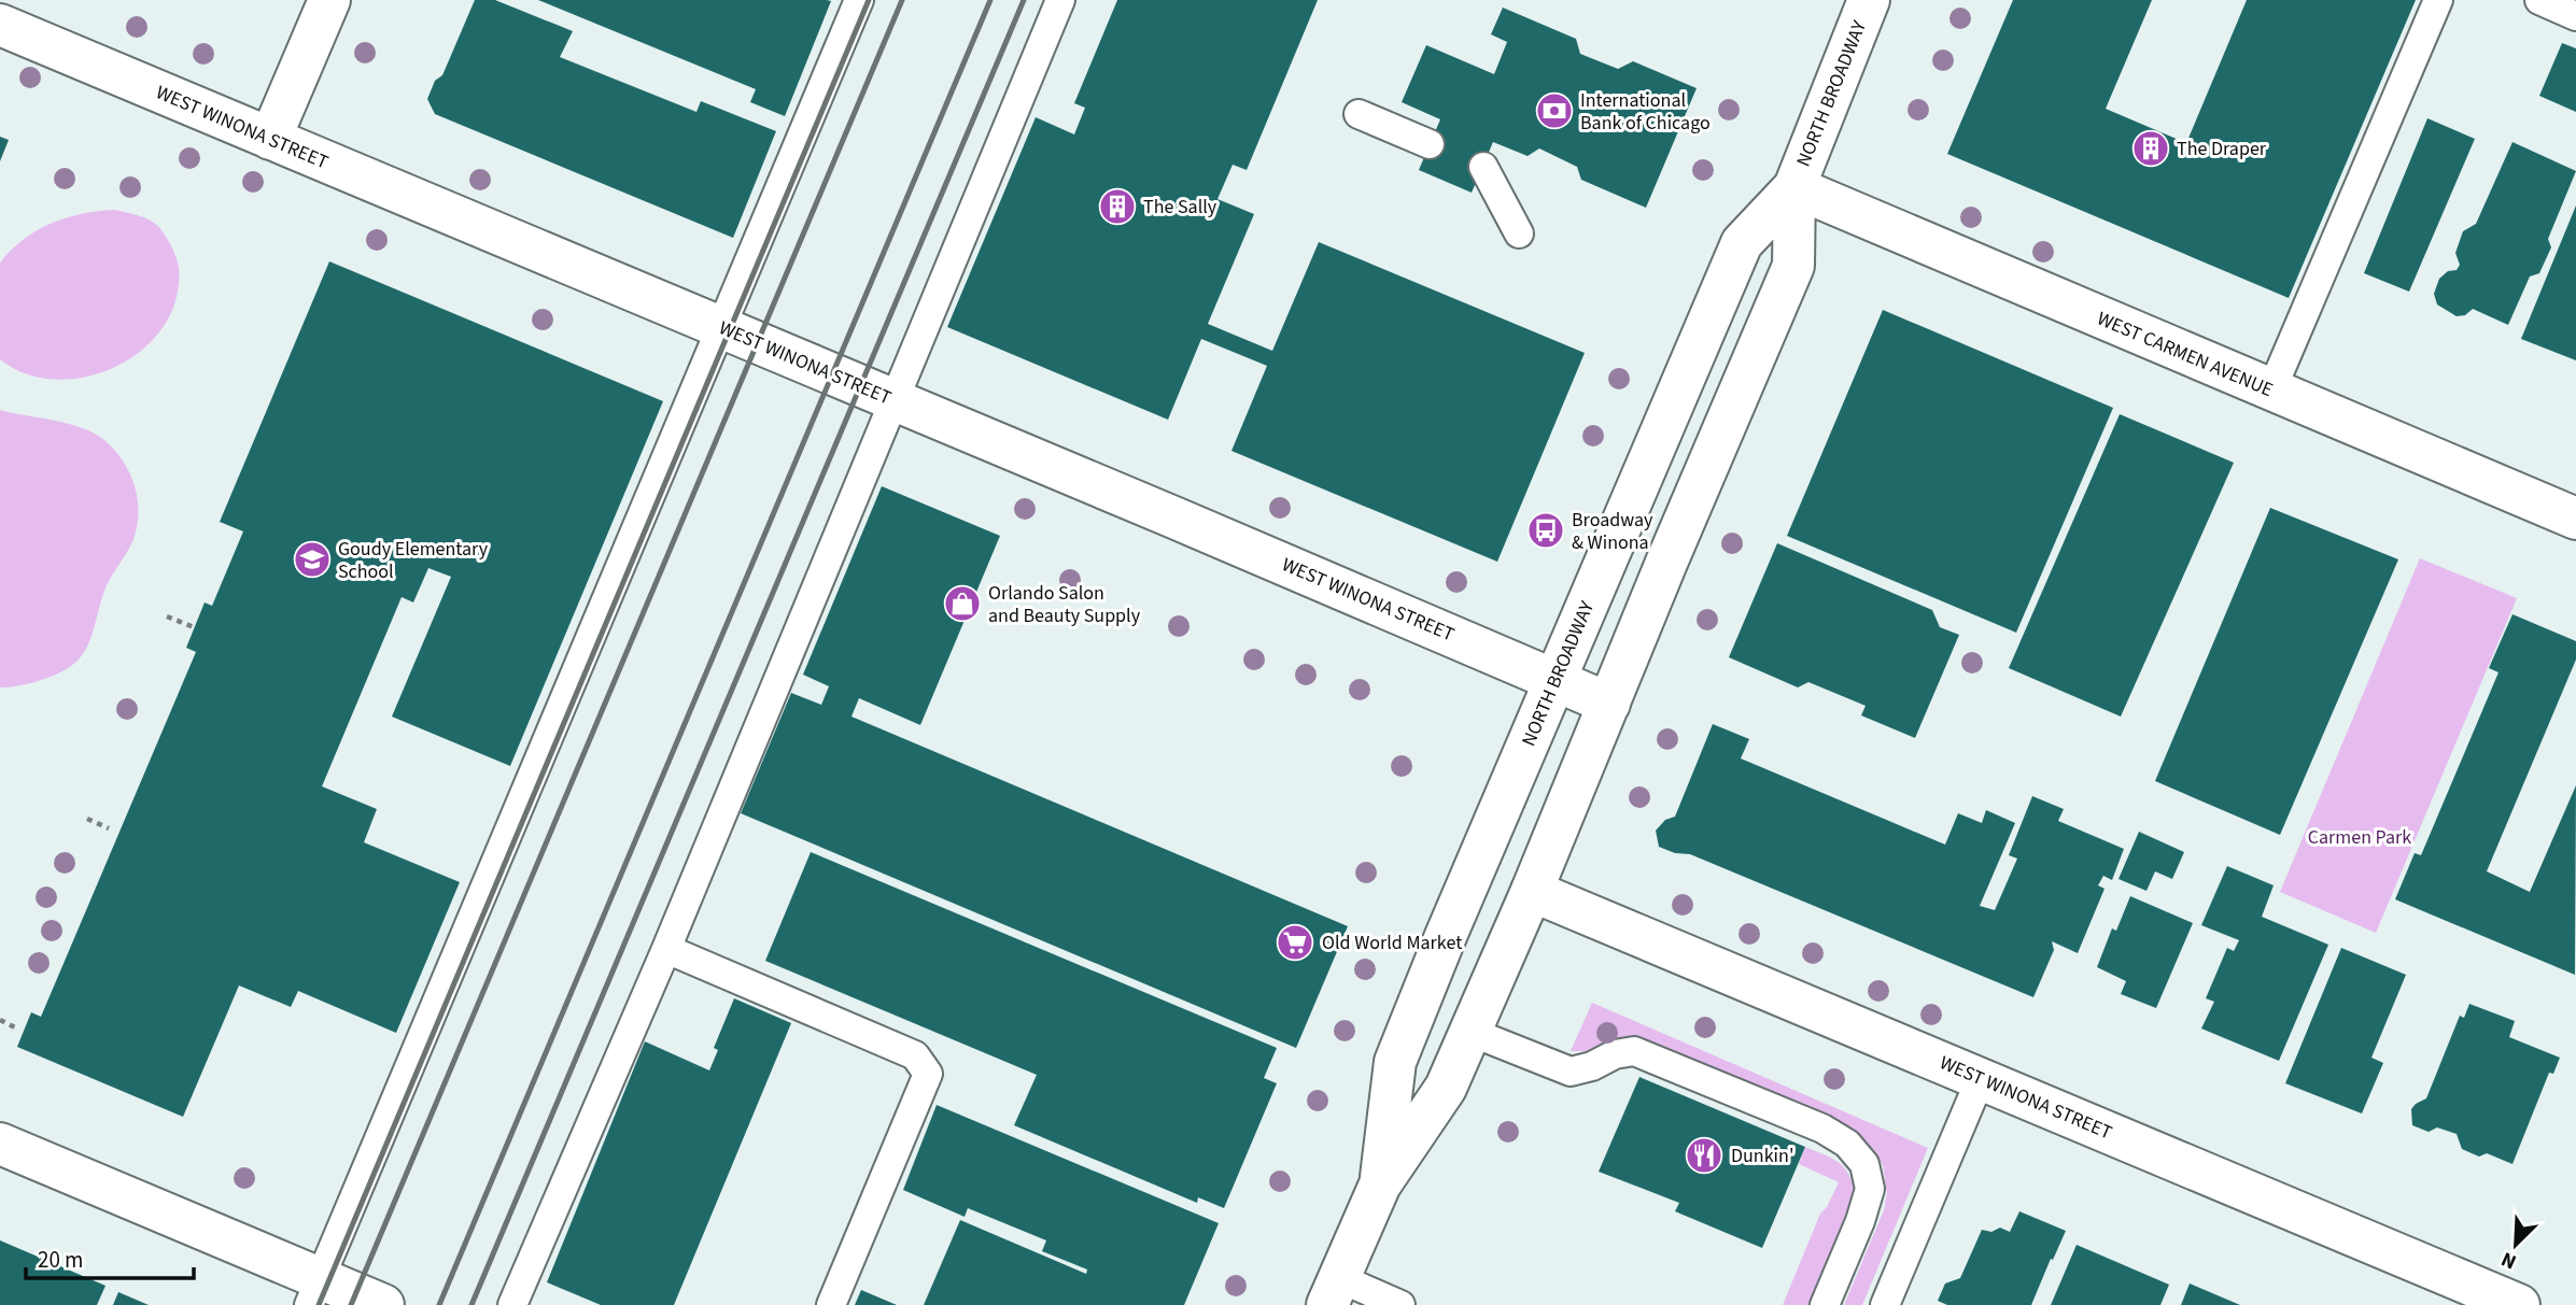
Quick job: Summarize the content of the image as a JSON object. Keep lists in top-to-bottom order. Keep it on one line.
{"streets":{"street":["NORTH BROADWAY","WEST WINONA STREET","WEST CARMEN AVENUE"]},"crossings":[["NORTH BROADWAY","WEST WINONA STREET"],["NORTH BROADWAY","WEST CARMEN AVENUE"]],"parks":["Carmen Park"],"places":{"bank":["International Bank of Chicago"],"building":["The Draper","The Sally"],"bus stop":["Broadway & Winona"],"school or university":["Goudy Elementary School"],"shop":["Orlando Salon and Beauty Supply"],"supermarket":["Old World Market"],"restaurant":["Dunkin'"]},"scale_bar":"20 m","north":"bottom left"}
